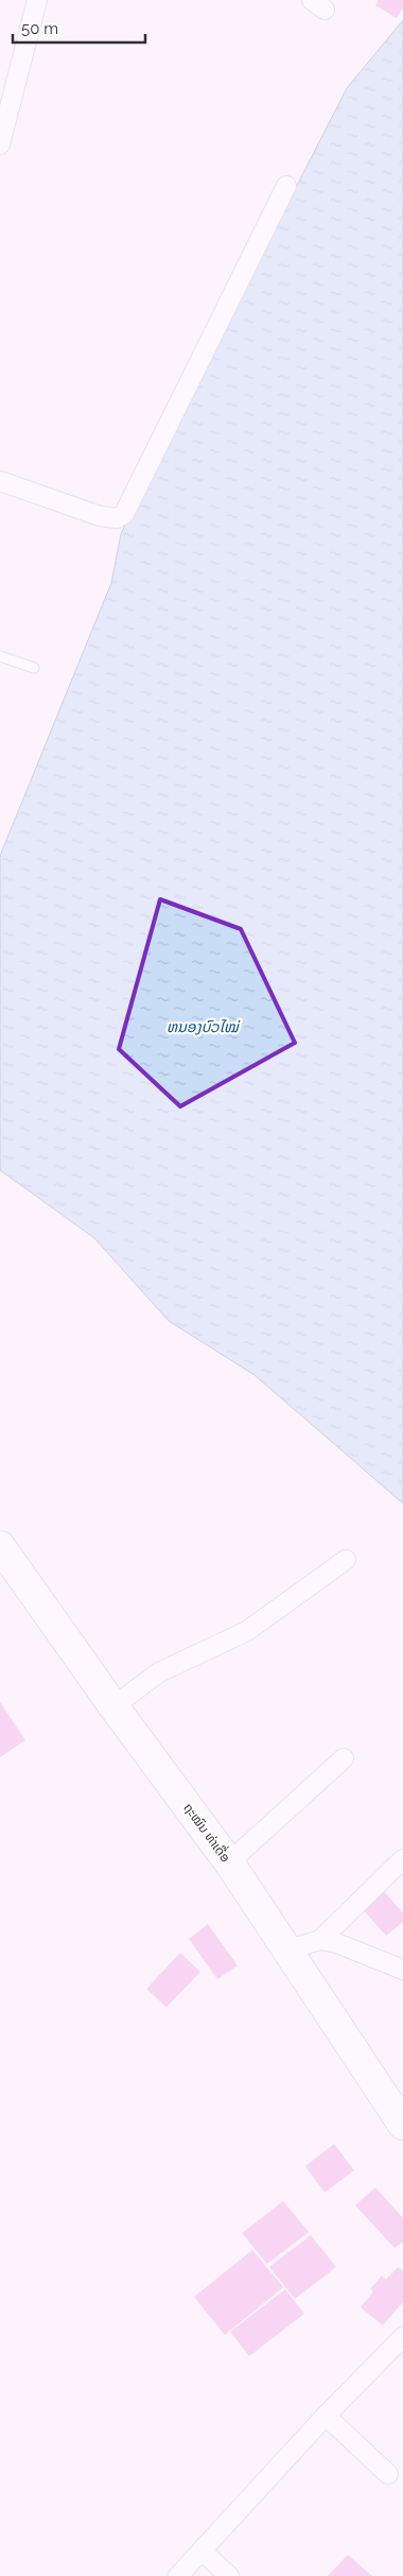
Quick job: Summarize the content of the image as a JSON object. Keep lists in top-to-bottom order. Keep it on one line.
{"streets":{"main road":["ຖະໝົນ ທ່າເດື່ອ"]},"water":["ຫນອງບົວໄໝ່"],"scale_bar":"50 m"}
